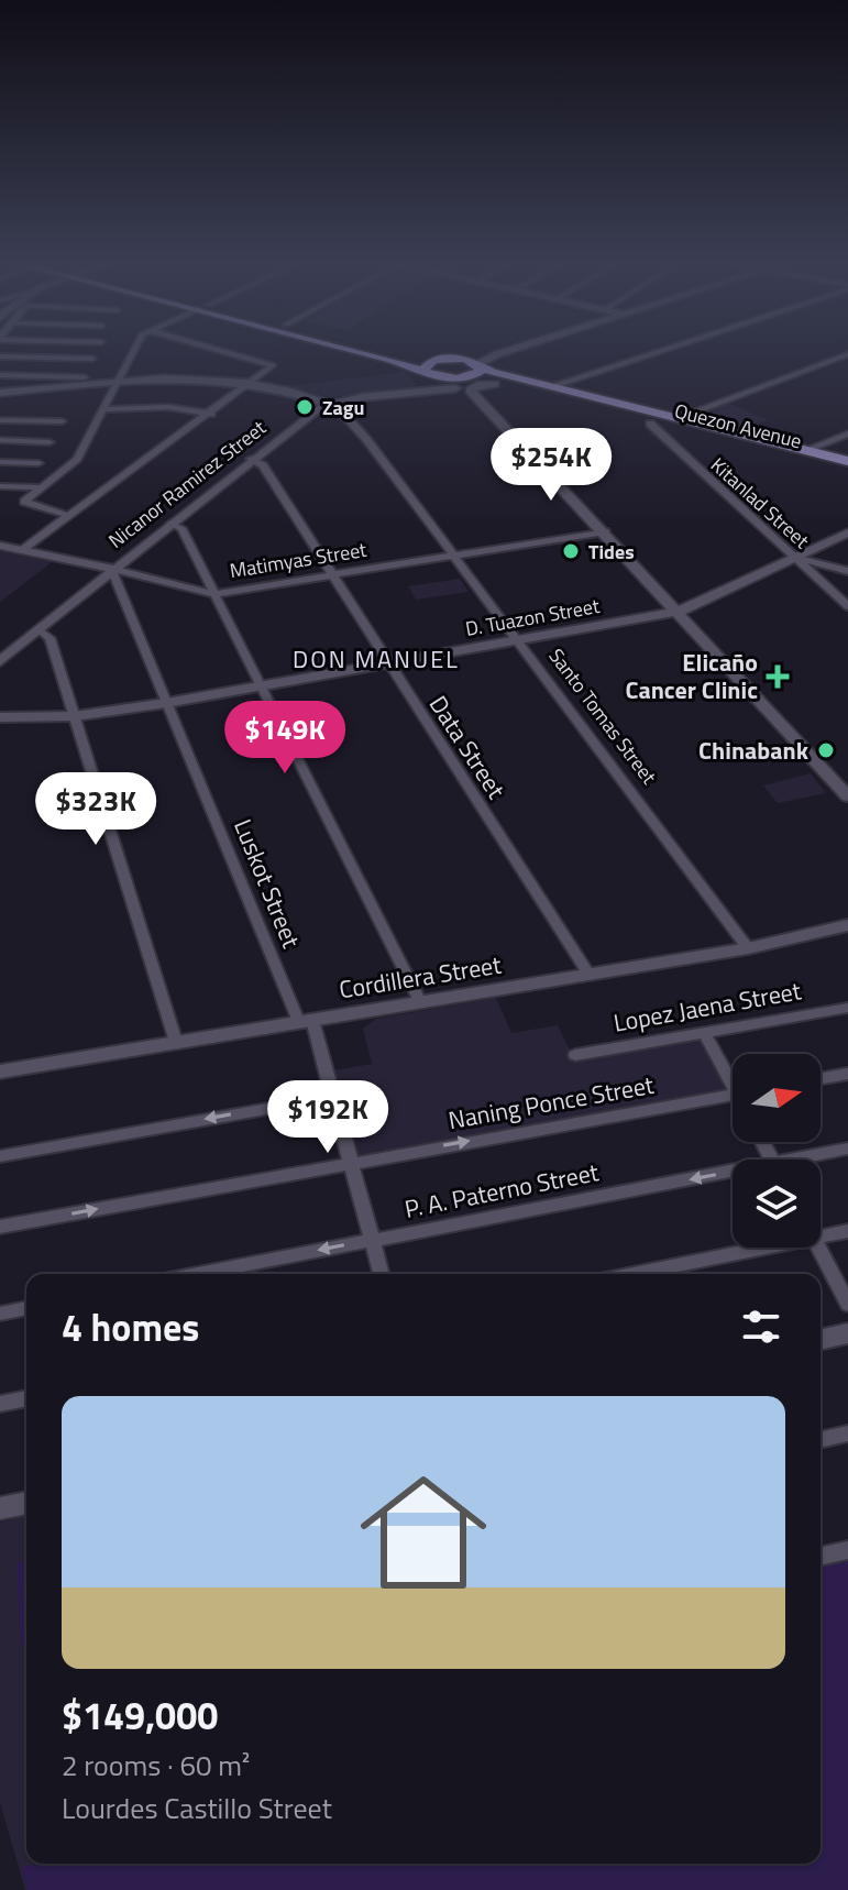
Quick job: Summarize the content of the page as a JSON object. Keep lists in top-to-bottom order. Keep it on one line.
{"streets":{"main road":["Quezon Avenue"],"street":["Nicanor Ramirez Street","Kitanlad Street","Matimyas Street","D. Tuazon Street","Santo Tomas Street","Data Street","Luskot Street","Cordillera Street","Lopez Jaena Street","Naning Ponce Street","P. A. Paterno Street"]},"crossings":[["Quezon Avenue","Kitanlad Street"],["Nicanor Ramirez Street","Matimyas Street"],["Nicanor Ramirez Street","Santo Tomas Street"],["Nicanor Ramirez Street","Data Street"],["Nicanor Ramirez Street","Luskot Street"],["Kitanlad Street","D. Tuazon Street"],["Matimyas Street","Santo Tomas Street"],["Matimyas Street","Data Street"],["Matimyas Street","Luskot Street"],["D. Tuazon Street","Santo Tomas Street"],["D. Tuazon Street","Data Street"],["D. Tuazon Street","Luskot Street"],["Santo Tomas Street","Cordillera Street"],["Data Street","Cordillera Street"],["Luskot Street","Cordillera Street"],["Luskot Street","Naning Ponce Street"],["Luskot Street","P. A. Paterno Street"]],"one_way":["P. A. Paterno Street"],"districts":["DON MANUEL"],"places":{"other":["Zagu","Tides","Chinabank"],"health":["Elicaño Cancer Clinic"]},"north":"right","page":{"price":["$254K","$149K","$323K","$192K"],"heading":"4 homes","list":[{"name":"$149,000","note":"2 rooms · 60 m² · Lourdes Castillo Street"}]}}
